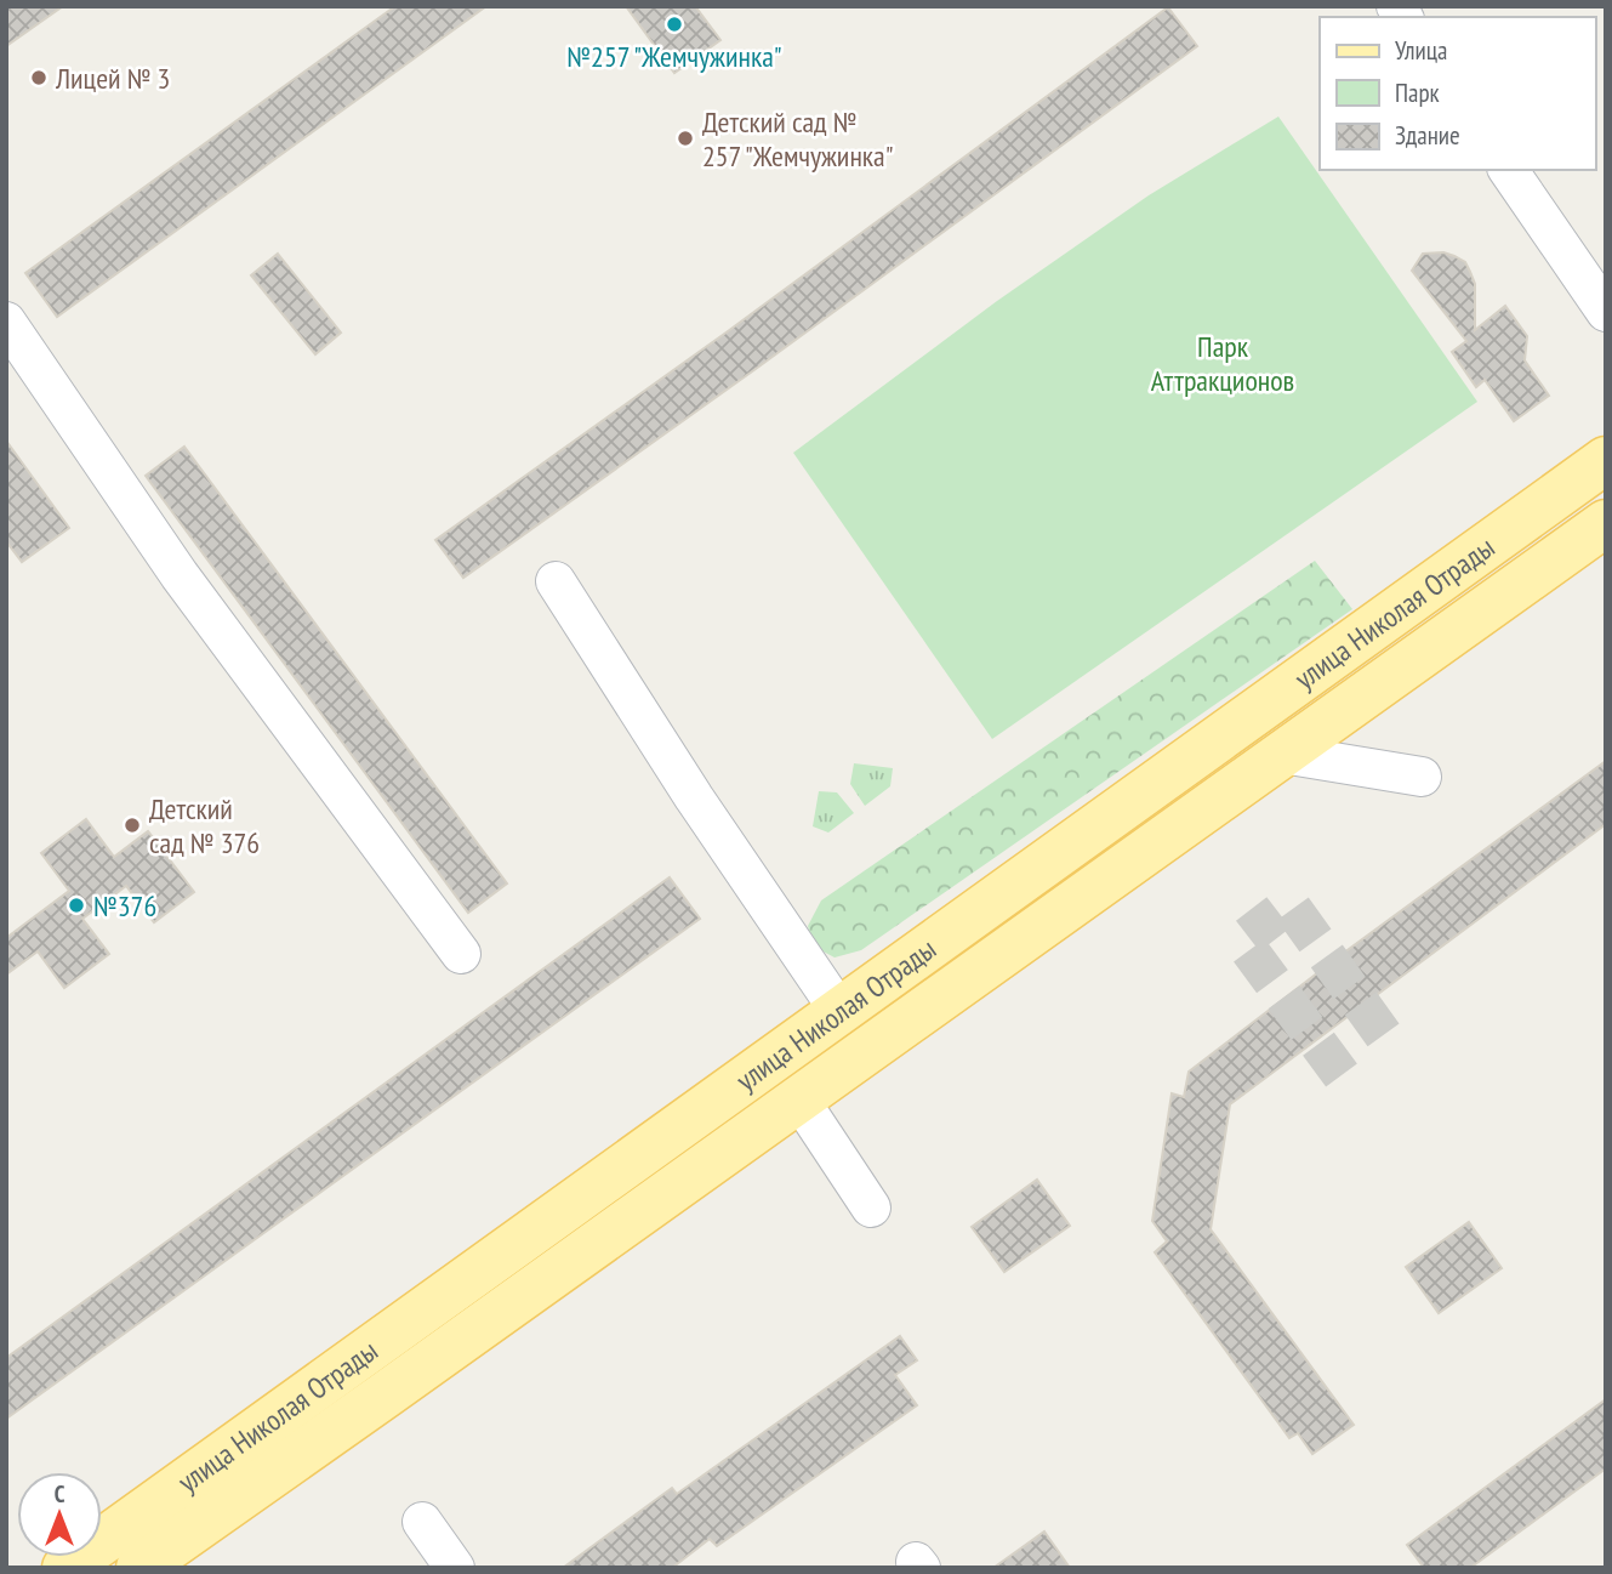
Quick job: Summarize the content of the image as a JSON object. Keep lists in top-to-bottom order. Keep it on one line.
{"streets":{"main road":["улица Николая Отрады"]},"parks":["Парк Аттракционов"],"places":["№257 \"Жемчужинка\"","Лицей № 3","Детский сад № 257 \"Жемчужинка\"","Детский сад № 376","№376"],"legend":["Улица","Парк","Здание"],"north":"top"}
